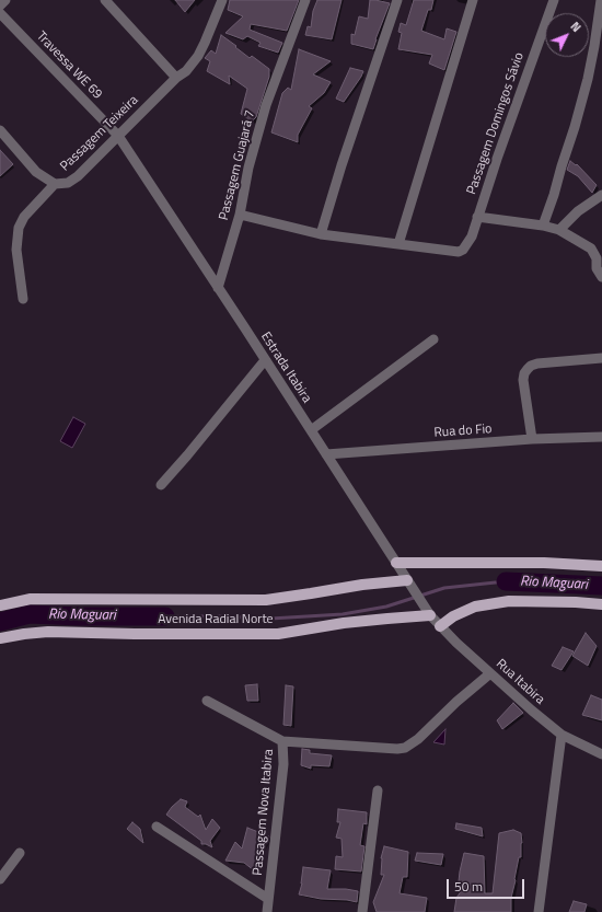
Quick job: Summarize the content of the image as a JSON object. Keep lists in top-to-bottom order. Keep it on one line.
{"streets":{"main road":["Avenida Radial Norte"],"street":["Travessa WE 69","Passagem Domingos Sávio","Passagem Teixeira","Passagem Guajará 7","Estrada Itabira","Rua do Fio","Rua Itabira","Passagem Nova Itabira"]},"crossings":[["Travessa WE 69","Passagem Teixeira"],["Travessa WE 69","Estrada Itabira"],["Passagem Teixeira","Estrada Itabira"],["Passagem Guajará 7","Estrada Itabira"],["Estrada Itabira","Rua do Fio"],["Estrada Itabira","Avenida Radial Norte"],["Estrada Itabira","Rua Itabira"],["Avenida Radial Norte","Rua Itabira"],["Rua Itabira","Passagem Nova Itabira"]],"water":["Rio Maguari"],"scale_bar":"50 m","north":"top right"}
